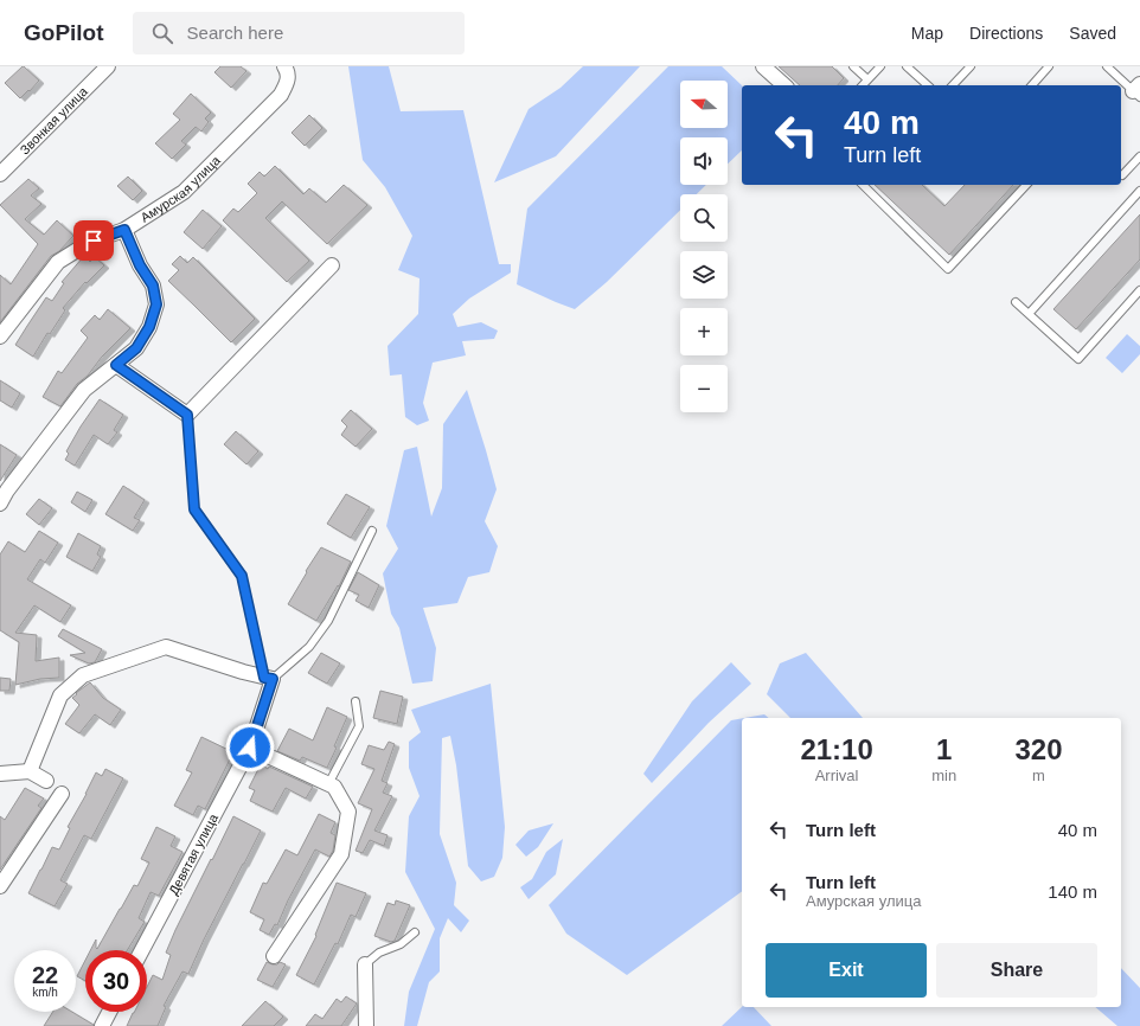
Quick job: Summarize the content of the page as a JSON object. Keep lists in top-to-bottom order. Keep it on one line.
{"streets":{"street":["Звонкая улица","Амурская улица","Девятая улица"]},"north":"left","page":{"header":"GoPilot","search":"Search here","nav":["Map","Directions","Saved"],"map_buttons":["+","−"],"turn":["40 m","Turn left"],"eta":["21:10","Arrival","1","min","320","m"],"list":[{"name":"Turn left","value":"40 m"},{"name":"Turn left","note":"Амурская улица","value":"140 m"}],"buttons":["Exit","Share"],"speed":"22 km/h","limit":"30"}}
